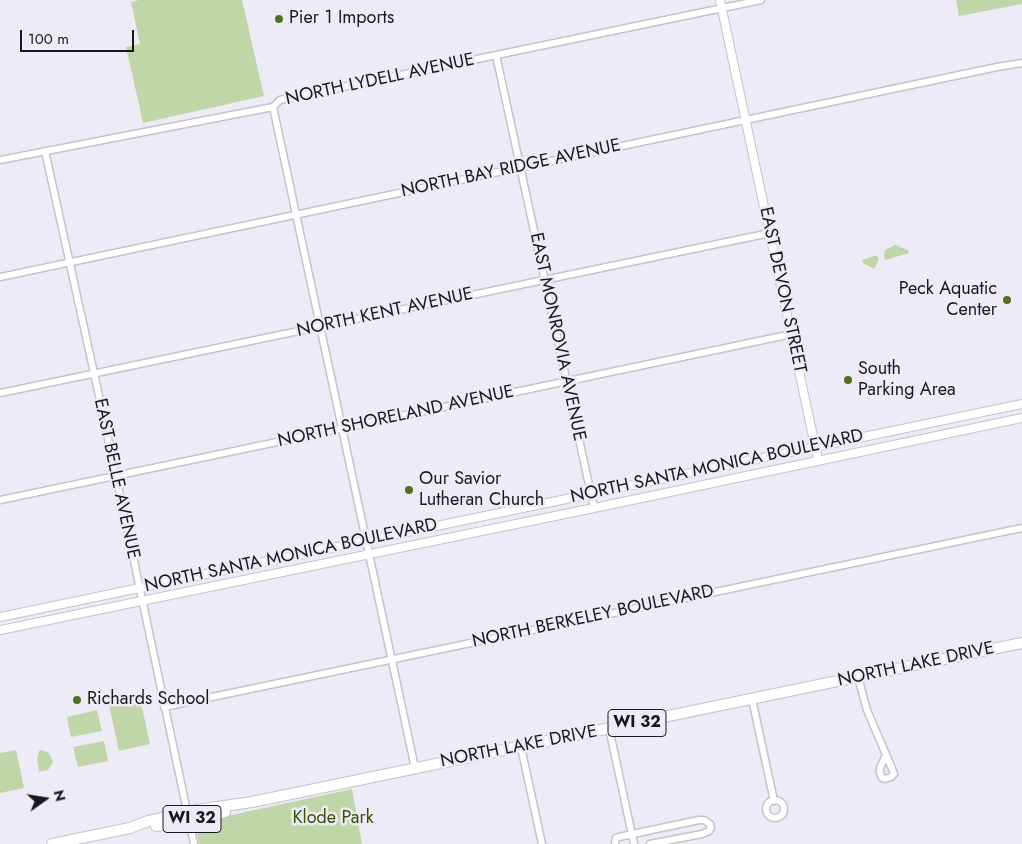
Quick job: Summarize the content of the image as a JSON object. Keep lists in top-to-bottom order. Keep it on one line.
{"streets":{"main road":["NORTH LAKE DRIVE","WI 32"],"street":["NORTH LYDELL AVENUE","NORTH BAY RIDGE AVENUE","EAST DEVON STREET","NORTH KENT AVENUE","EAST MONROVIA AVENUE","NORTH SHORELAND AVENUE","NORTH SANTA MONICA BOULEVARD","EAST BELLE AVENUE","NORTH BERKELEY BOULEVARD"]},"crossings":[["NORTH LYDELL AVENUE","EAST DEVON STREET"],["NORTH LYDELL AVENUE","EAST MONROVIA AVENUE"],["NORTH LYDELL AVENUE","EAST BELLE AVENUE"],["NORTH BAY RIDGE AVENUE","EAST DEVON STREET"],["NORTH BAY RIDGE AVENUE","EAST MONROVIA AVENUE"],["NORTH BAY RIDGE AVENUE","EAST BELLE AVENUE"],["EAST DEVON STREET","NORTH KENT AVENUE"],["EAST DEVON STREET","NORTH SHORELAND AVENUE"],["EAST DEVON STREET","NORTH SANTA MONICA BOULEVARD"],["NORTH KENT AVENUE","EAST MONROVIA AVENUE"],["NORTH KENT AVENUE","EAST BELLE AVENUE"],["EAST MONROVIA AVENUE","NORTH SHORELAND AVENUE"],["EAST MONROVIA AVENUE","NORTH SANTA MONICA BOULEVARD"],["NORTH SHORELAND AVENUE","EAST BELLE AVENUE"],["NORTH SANTA MONICA BOULEVARD","EAST BELLE AVENUE"],["EAST BELLE AVENUE","NORTH BERKELEY BOULEVARD"],["EAST BELLE AVENUE","NORTH LAKE DRIVE"]],"parks":["Klode Park"],"places":["Pier 1 Imports","Peck Aquatic Center","South Parking Area","Our Savior Lutheran Church","Richards School"],"scale_bar":"100 m","north":"right"}
